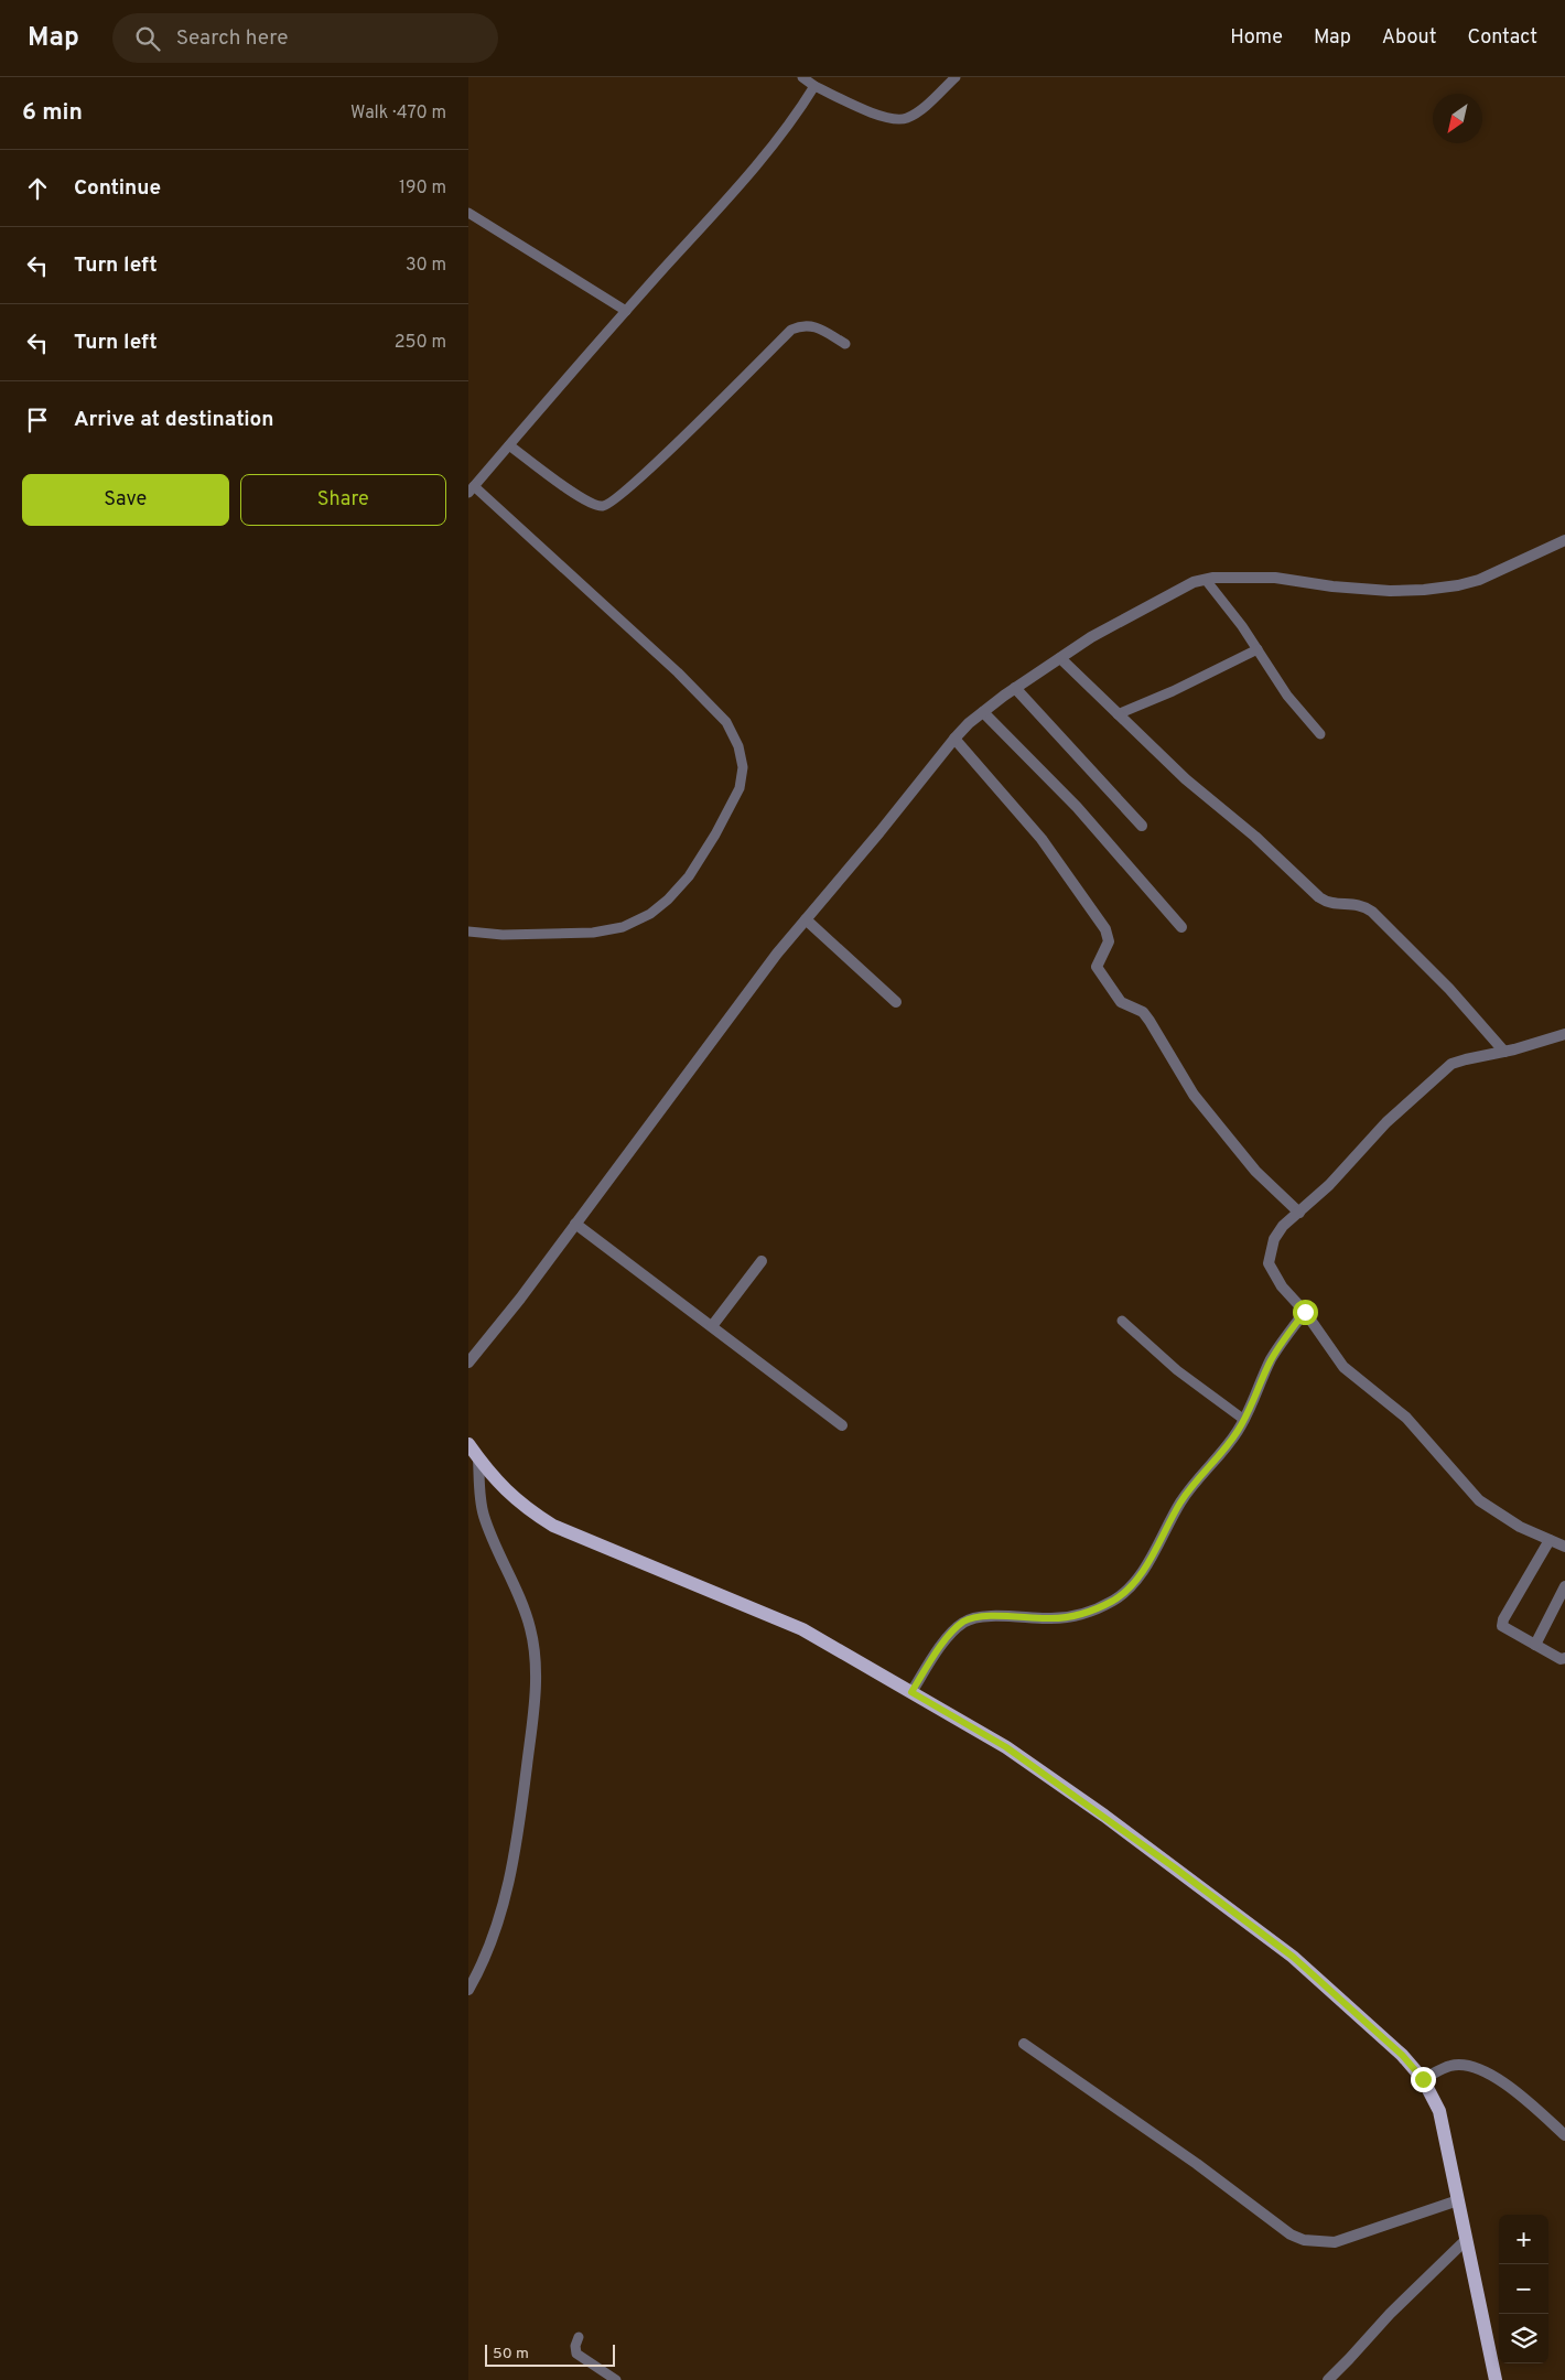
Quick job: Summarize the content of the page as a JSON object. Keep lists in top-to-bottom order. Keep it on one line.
{"scale_bar":"50 m","north":"bottom left","page":{"header":"Map","search":"Search here","nav":["Home","Map","About","Contact"],"heading":["6 min","Walk · 470 m"],"list":[["Continue","190 m"],["Turn left","30 m"],["Turn left","250 m"],"Arrive at destination"],"buttons":["Save","Share"],"map_buttons":["+","−"],"scale":"50 m"}}
